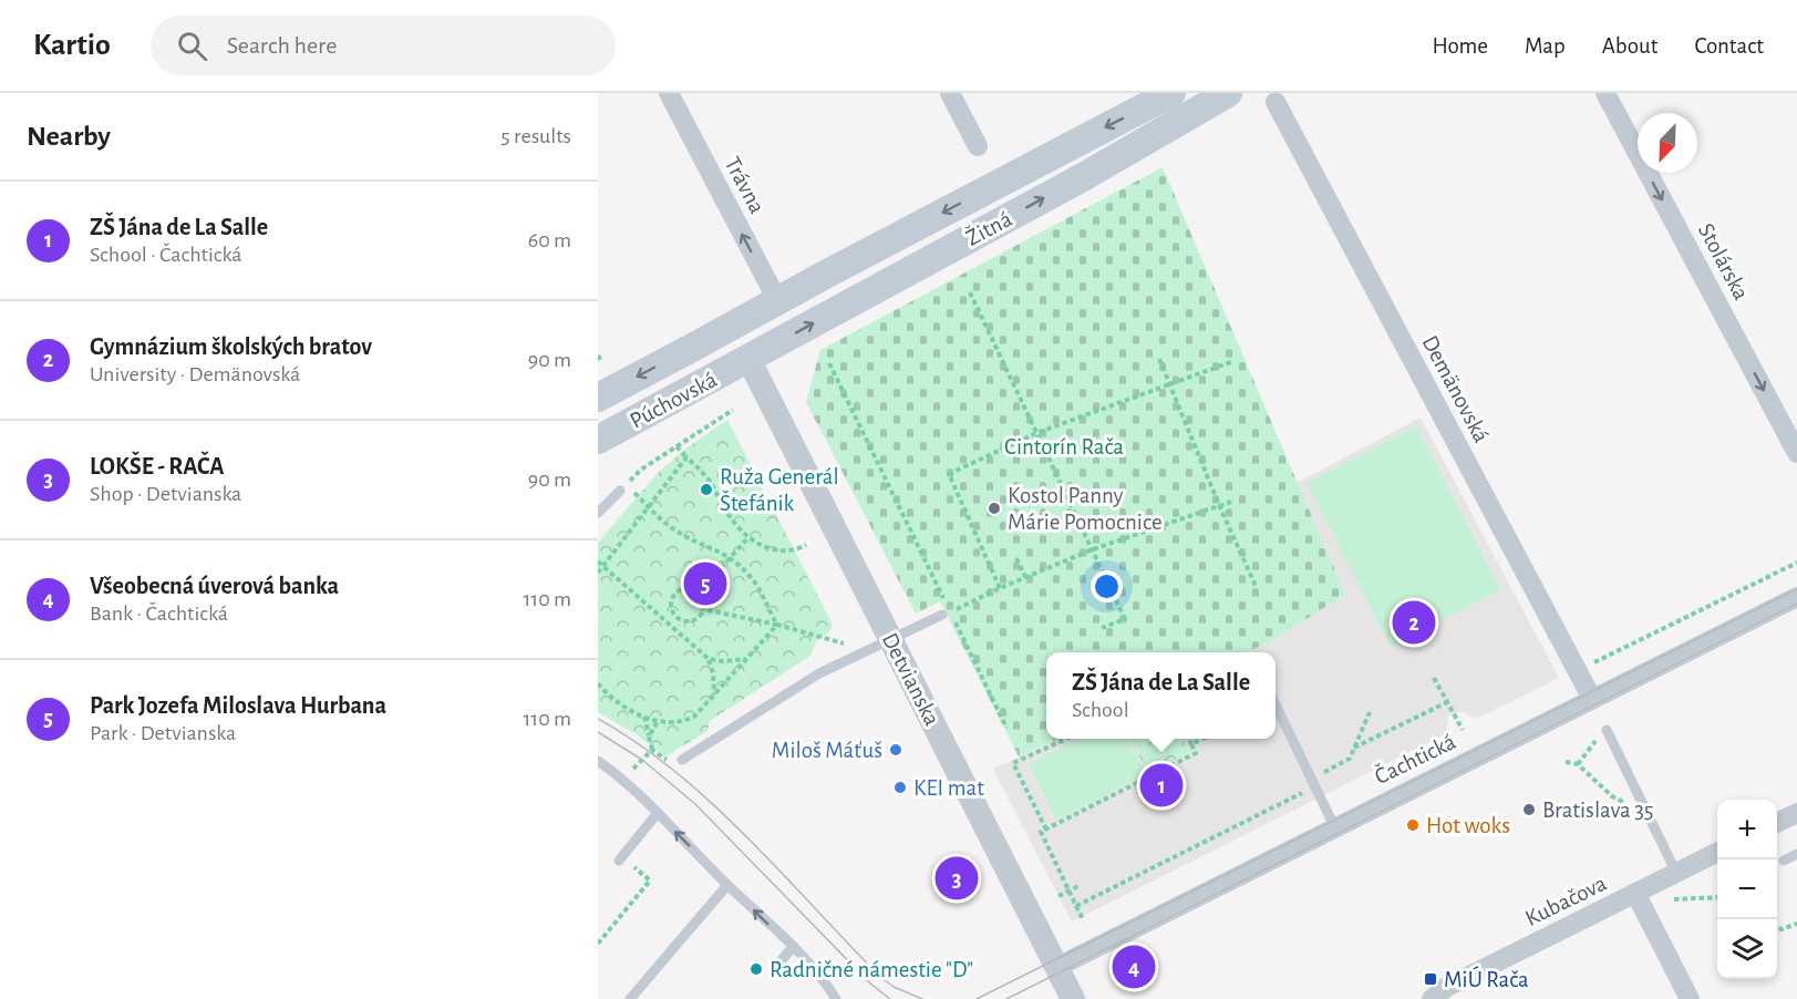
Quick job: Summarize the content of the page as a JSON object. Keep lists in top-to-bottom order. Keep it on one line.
{"streets":{"main road":["Žitná","Púchovská"],"street":["Trávna","Stolárska","Demänovská","Detvianska","Čachtická","Kubačova"]},"crossings":[["Trávna","Žitná"],["Trávna","Púchovská"],["Žitná","Púchovská"],["Žitná","Detvianska"],["Demänovská","Čachtická"],["Púchovská","Detvianska"],["Detvianska","Čachtická"]],"one_way":["Trávna","Stolárska"],"parks":["Cintorín Rača"],"places":{"other":["Ruža Generál Štefánik","Kostol Panny Márie Pomocnice","Miloš Máťuš","KEI mat","Bratislava 35","Hot woks","Radničné námestie \"D\""],"transit":["MiÚ Rača"]},"north":"bottom left","page":{"header":"Kartio","search":"Search here","nav":["Home","Map","About","Contact"],"heading":["Nearby","5 results"],"list":[{"mark":"1","name":"ZŠ Jána de La Salle","note":"School · Čachtická","value":"60 m"},{"mark":"2","name":"Gymnázium školských bratov","note":"University · Demänovská","value":"90 m"},{"mark":"3","name":"LOKŠE - RAČA","note":"Shop · Detvianska","value":"90 m"},{"mark":"4","name":"Všeobecná úverová banka","note":"Bank · Čachtická","value":"110 m"},{"mark":"5","name":"Park Jozefa Miloslava Hurbana","note":"Park · Detvianska","value":"110 m"}],"pins":["5","2","1","3","4"],"popup":["ZŠ Jána de La Salle","School"],"map_buttons":["+","−"]}}
